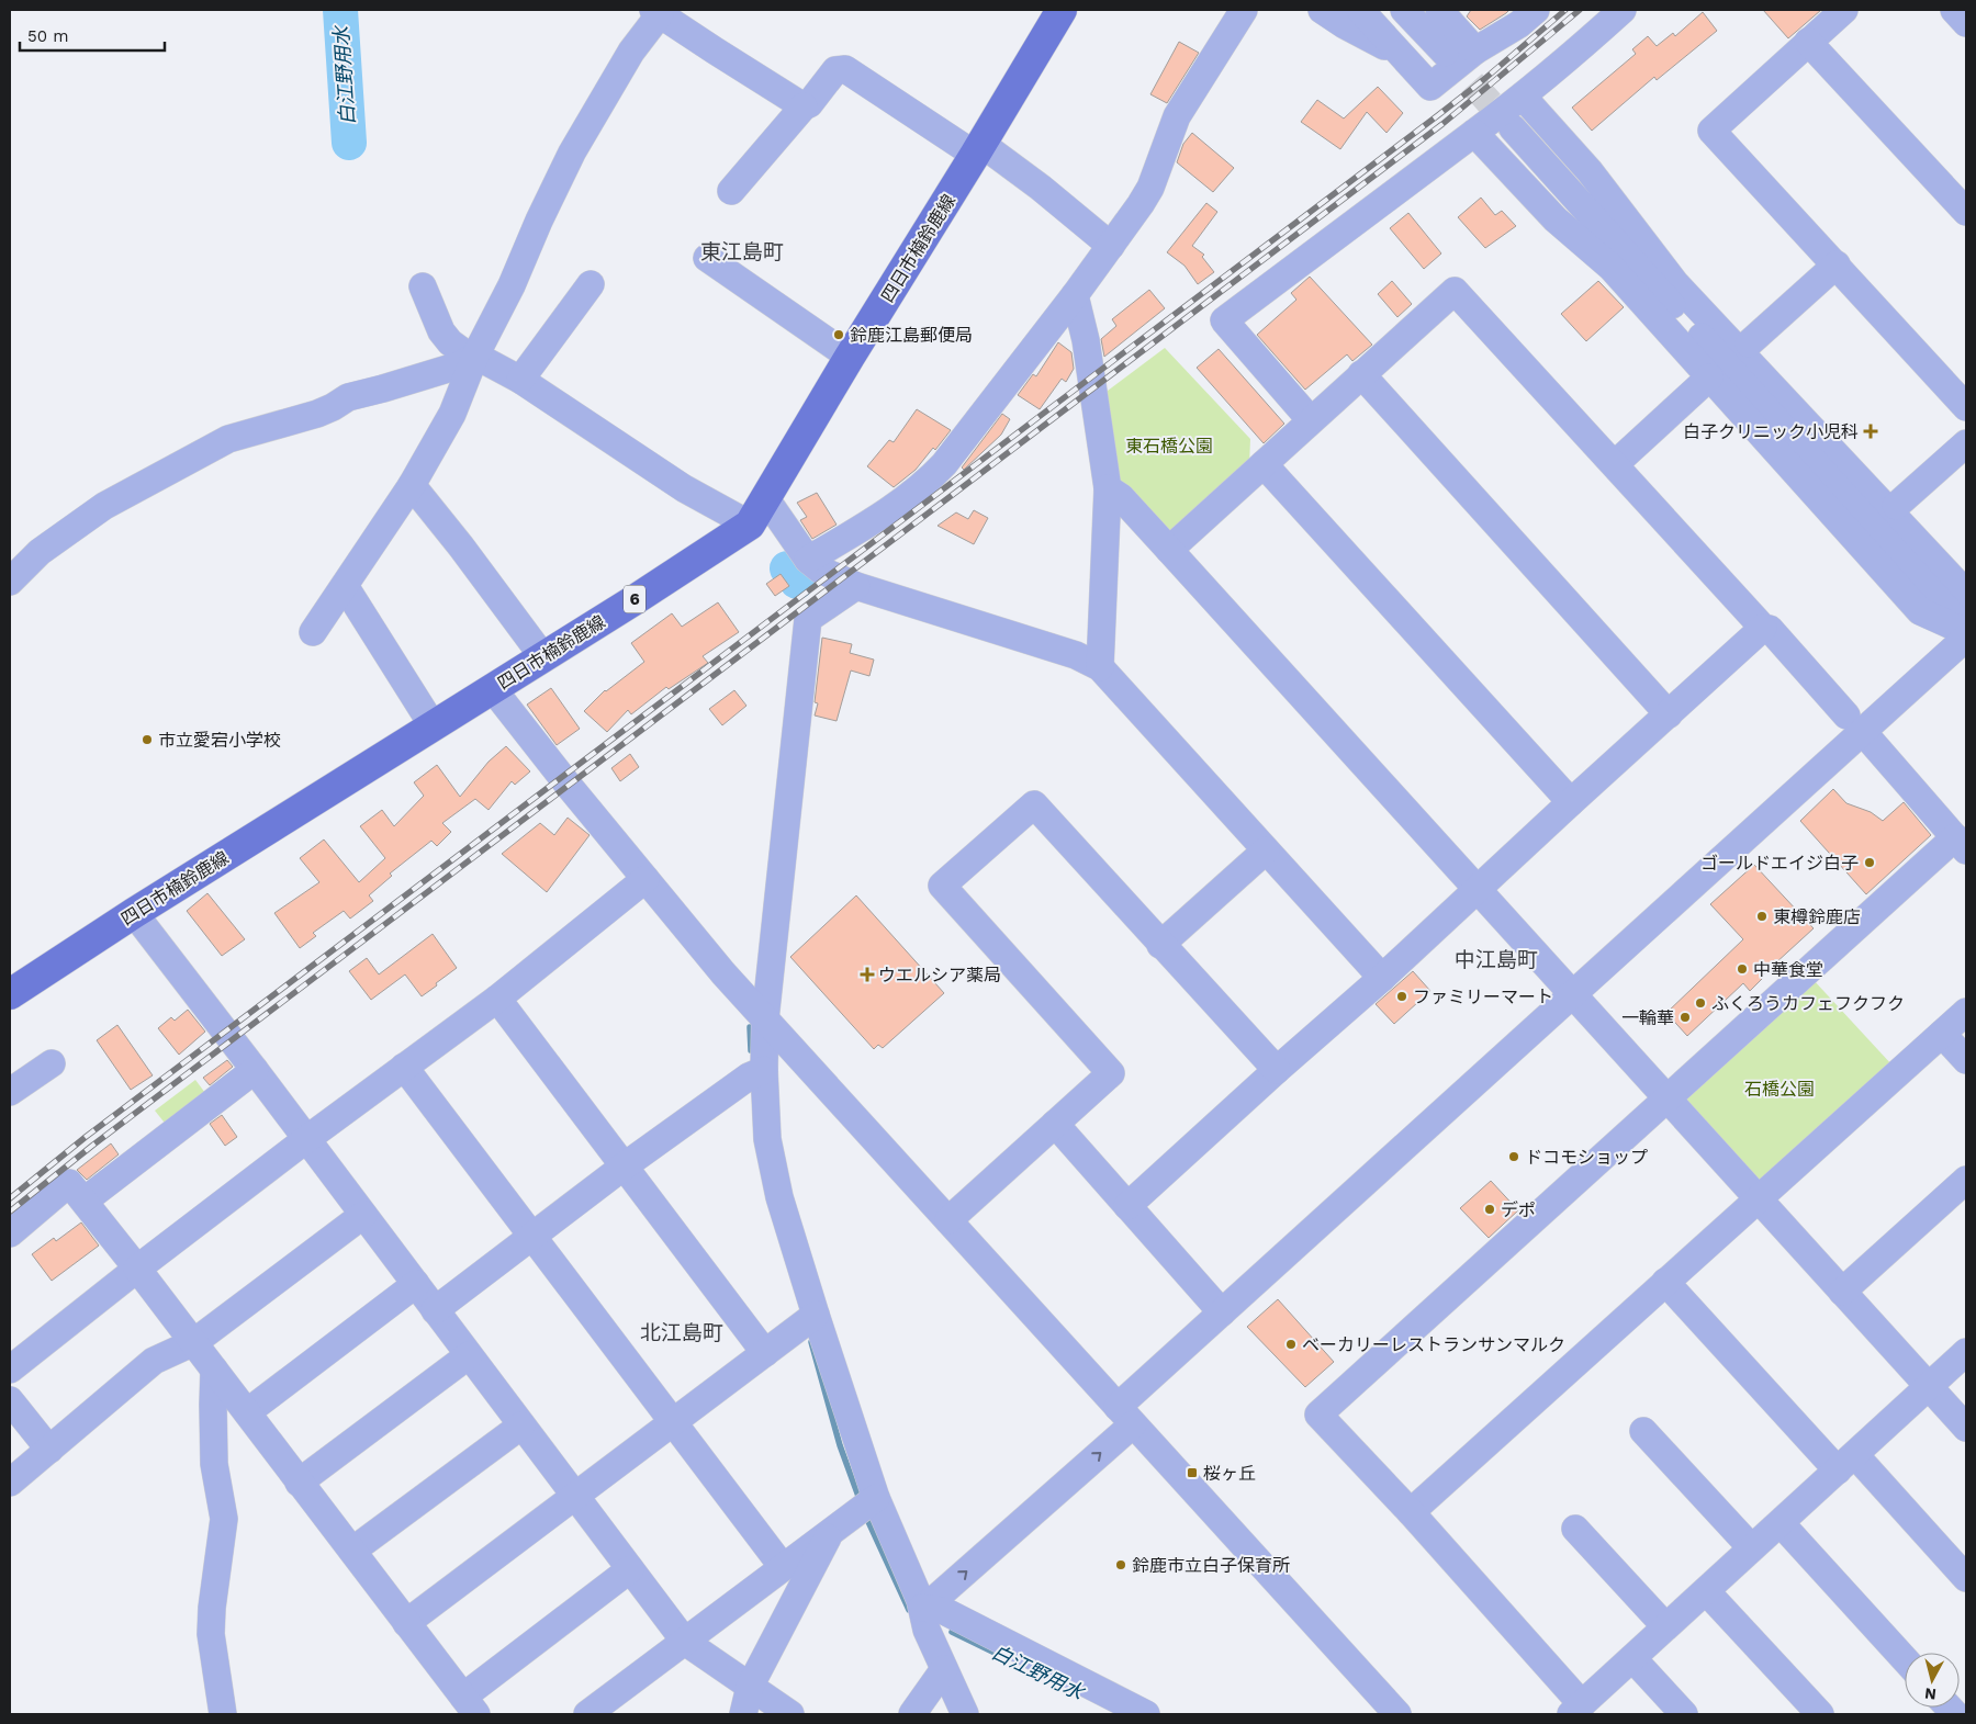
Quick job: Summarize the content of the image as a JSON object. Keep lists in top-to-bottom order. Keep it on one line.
{"streets":{"main road":["四日市楠鈴鹿線","6"]},"districts":["東江島町","中江島町","北江島町"],"water":["白江野用水"],"parks":["東石橋公園","石橋公園"],"places":{"other":["鈴鹿江島郵便局","市立愛宕小学校","ゴールドエイジ白子","東樽鈴鹿店","中華食堂","ファミリーマート","ふくろうカフェフクフク","一輪華","ドコモショップ","デポ","ベーカリーレストランサンマルク","鈴鹿市立白子保育所"],"health":["白子クリニック小児科","ウエルシア薬局"],"transit":["桜ヶ丘"]},"scale_bar":"50 m","north":"bottom"}
